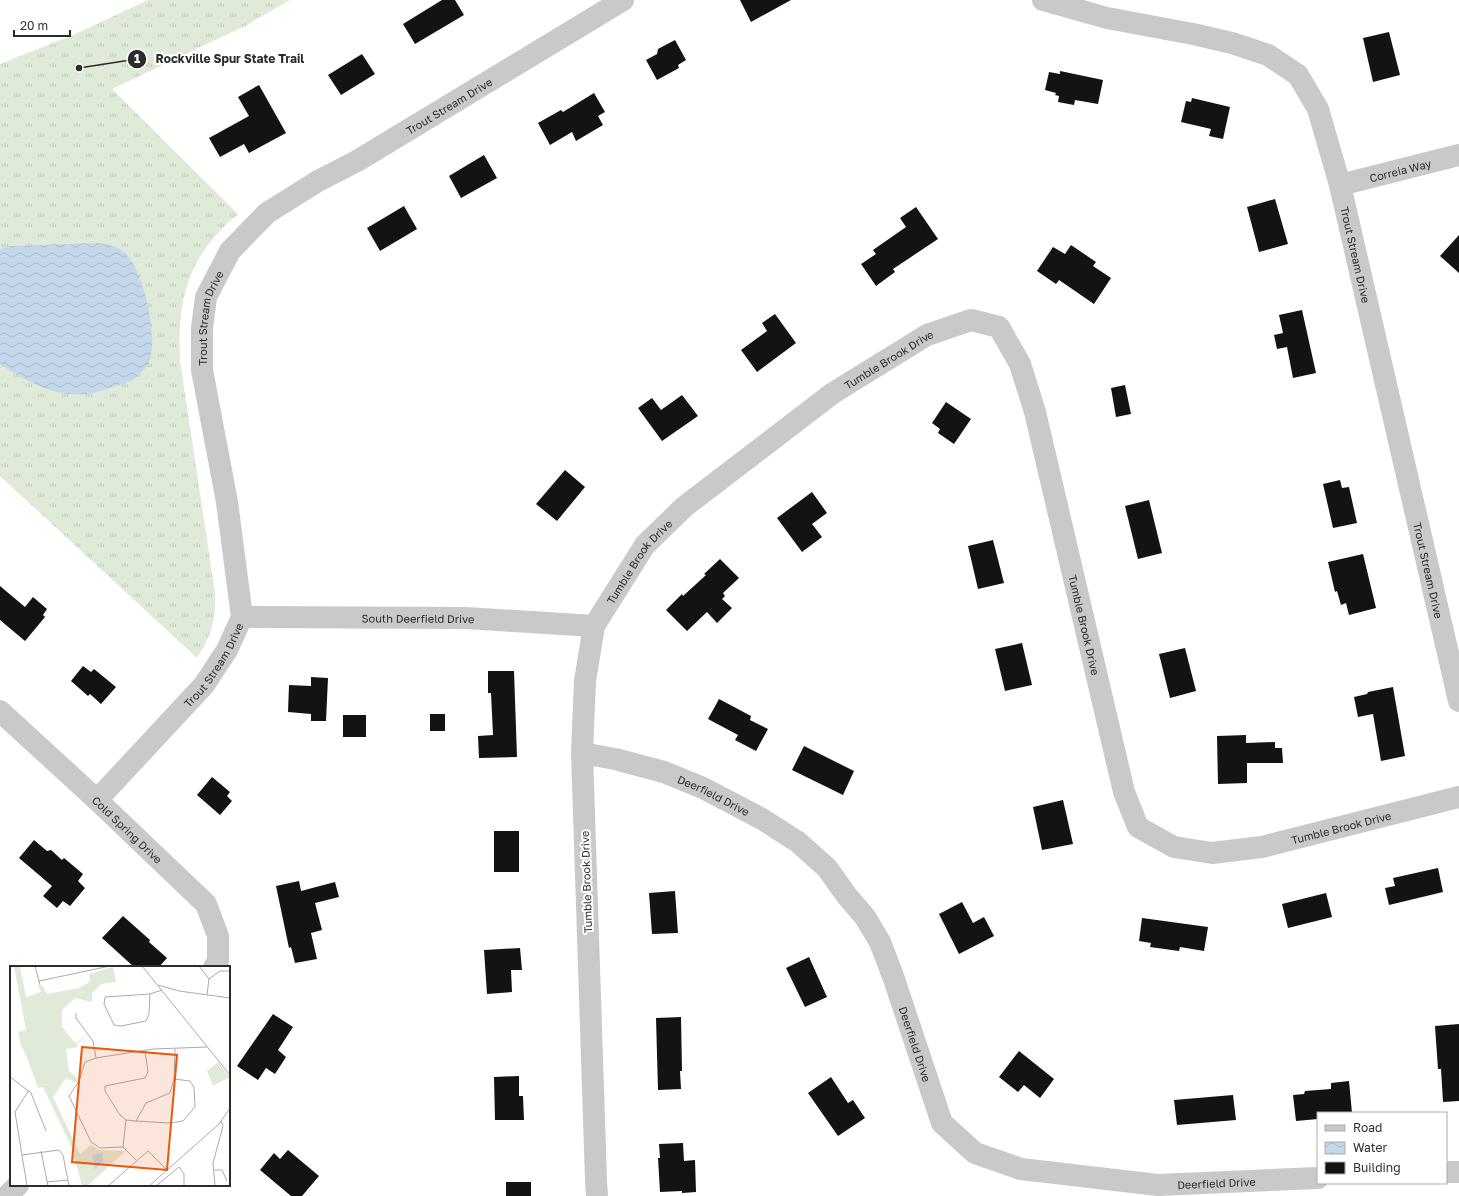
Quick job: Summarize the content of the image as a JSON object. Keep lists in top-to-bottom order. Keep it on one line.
{"streets":{"street":["Trout Stream Drive","Correia Way","Tumble Brook Drive","South Deerfield Drive","Deerfield Drive","Cold Spring Drive"]},"crossings":[["Trout Stream Drive","Correia Way"],["Trout Stream Drive","South Deerfield Drive"],["Trout Stream Drive","Cold Spring Drive"],["Tumble Brook Drive","South Deerfield Drive"],["Tumble Brook Drive","Deerfield Drive"]],"places":["Rockville Spur State Trail"],"legend":["Road","Water","Building"],"scale_bar":"20 m"}
